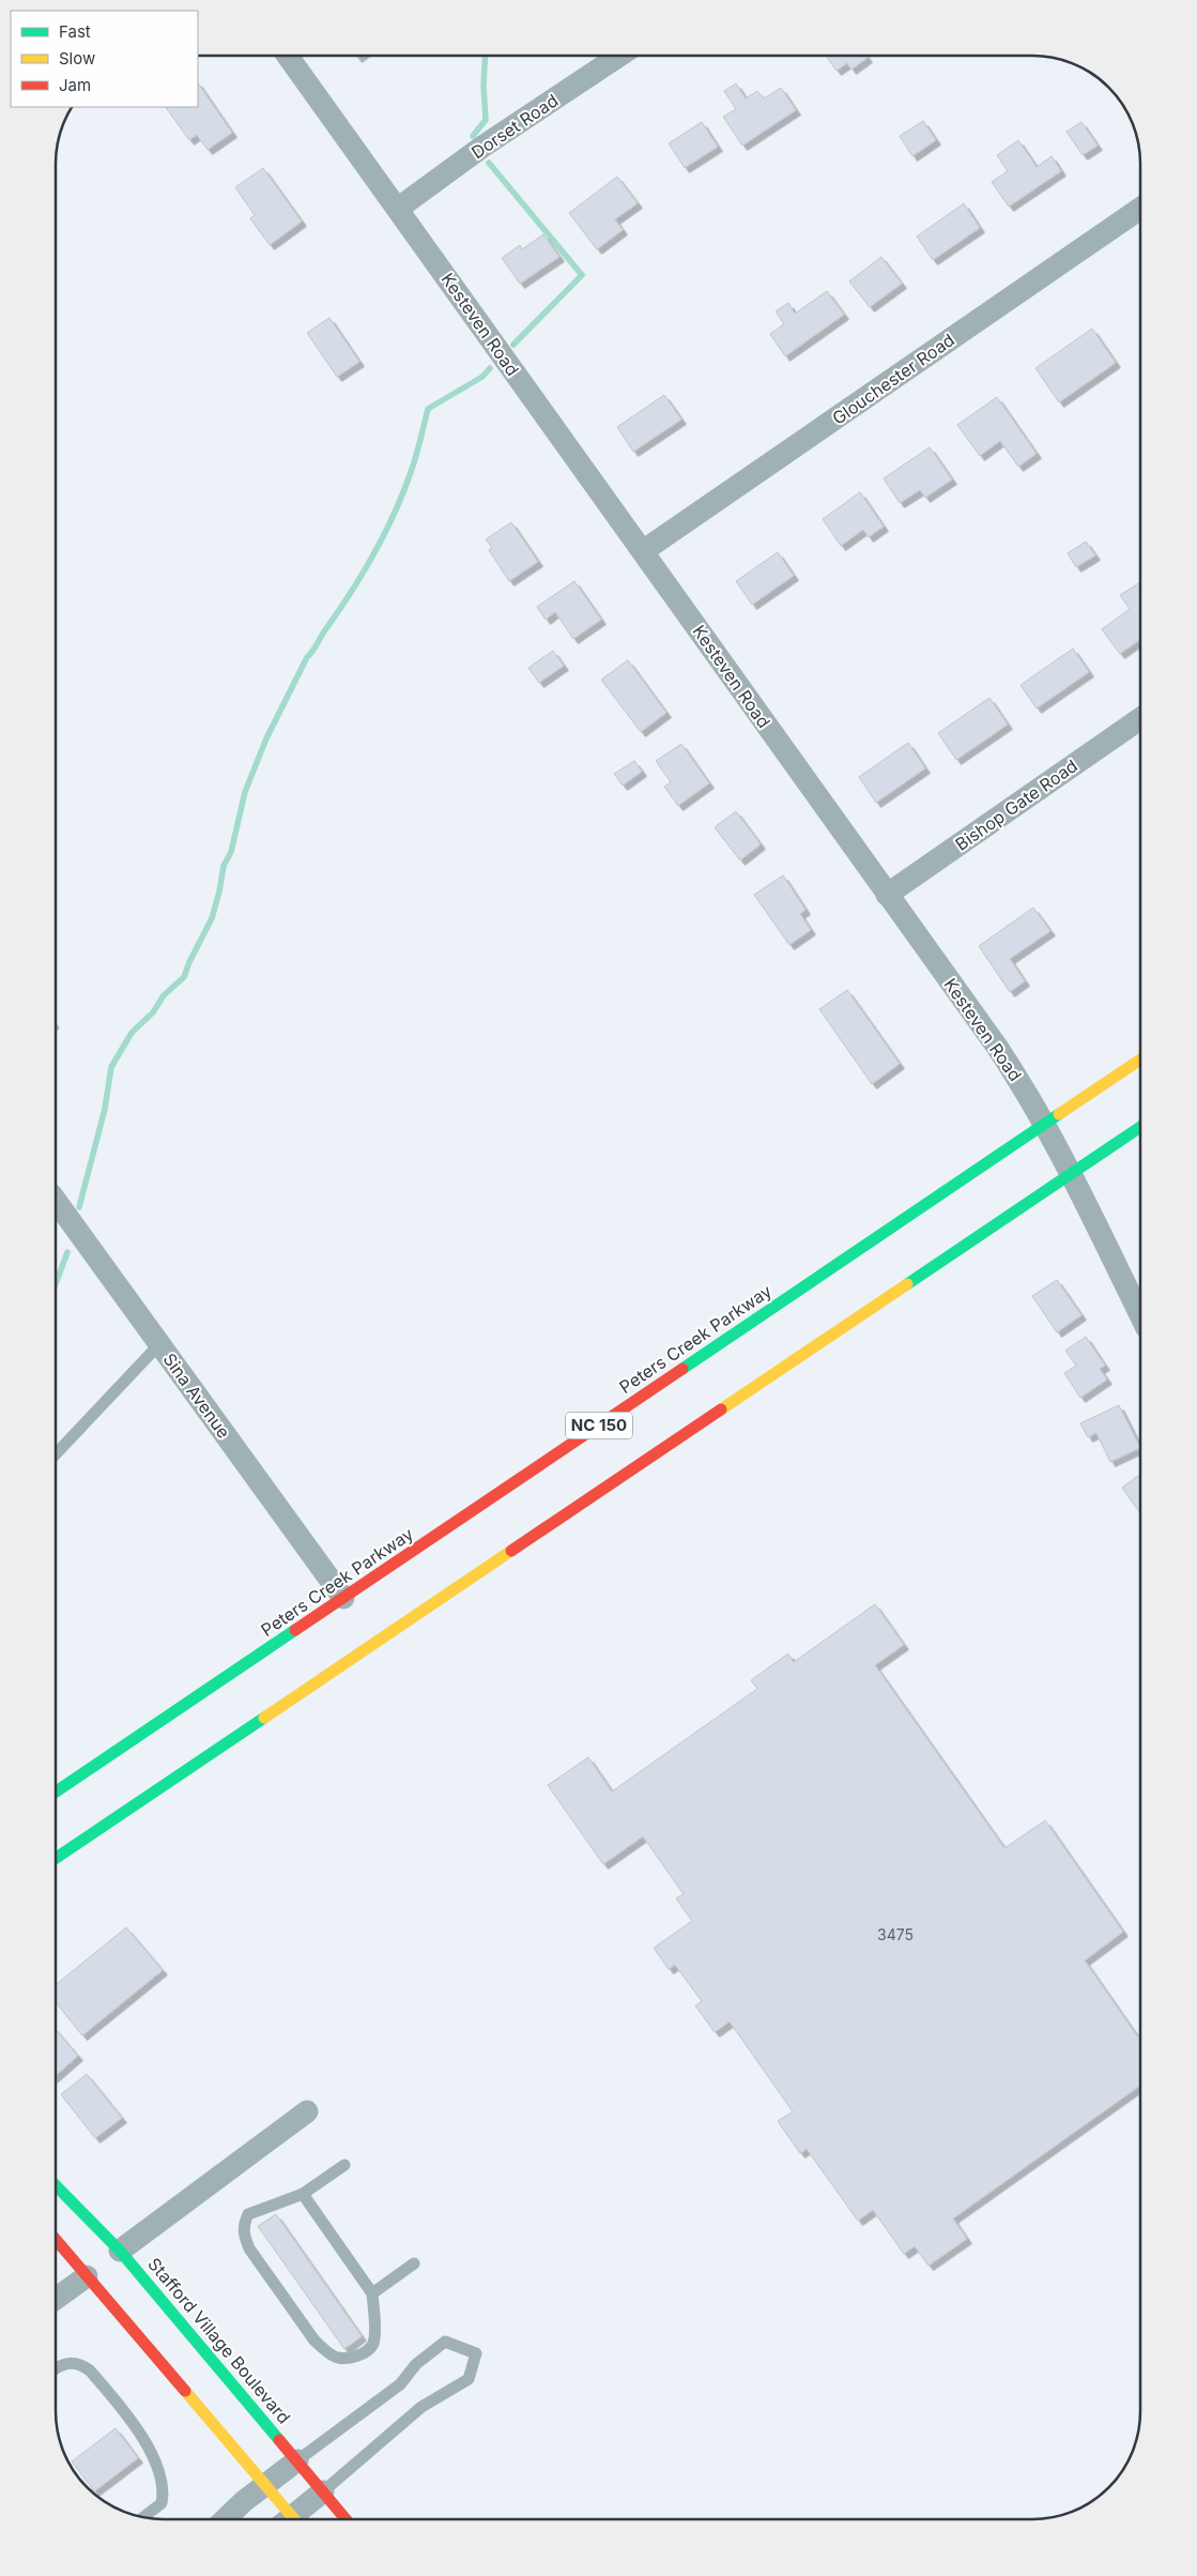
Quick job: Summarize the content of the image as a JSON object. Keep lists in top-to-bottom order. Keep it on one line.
{"streets":{"main road":["Peters Creek Parkway","NC 150","Stafford Village Boulevard"],"street":["Dorset Road","Kesteven Road","Glouchester Road","Bishop Gate Road","Sina Avenue"]},"crossings":[["Dorset Road","Kesteven Road"],["Kesteven Road","Glouchester Road"],["Kesteven Road","Bishop Gate Road"],["Kesteven Road","Peters Creek Parkway"],["Kesteven Road","NC 150"],["Peters Creek Parkway","Sina Avenue"]],"house_numbers":["3475"],"legend":["Fast","Slow","Jam"]}
